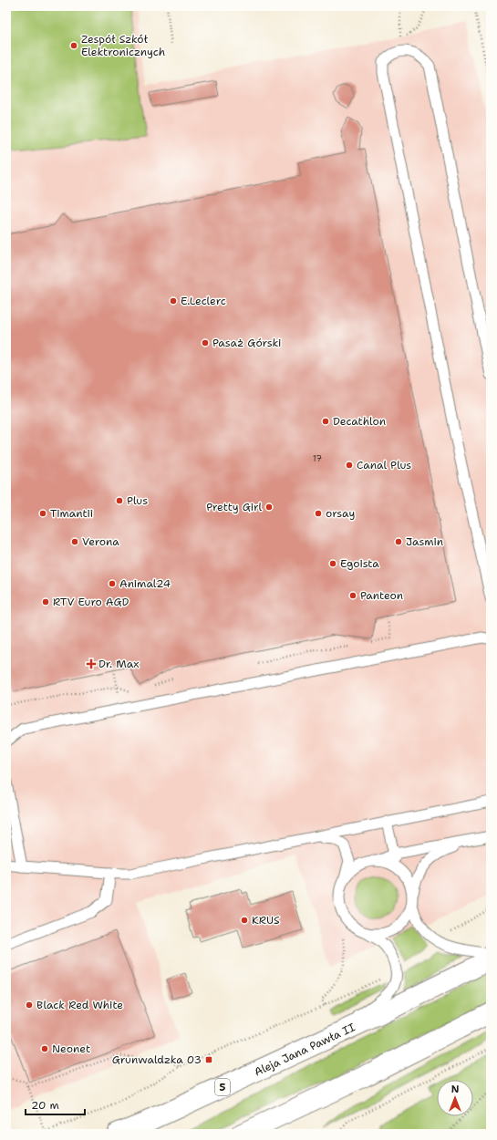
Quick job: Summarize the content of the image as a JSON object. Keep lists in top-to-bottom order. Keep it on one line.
{"streets":{"main road":["Aleja Jana Pawła II","5"]},"places":{"other":["Zespół Szkół Elektronicznych","E.Leclerc","Pasaż Górski","Decathlon","Canal Plus","Plus","Pretty Girl","Timantii","orsay","Verona","Jasmin","Egoista","Animal24","Panteon","RTV Euro AGD","KRUS","Black Red White","Neonet"],"health":["Dr. Max"],"transit":["Grunwaldzka 03"]},"house_numbers":["17"],"scale_bar":"20 m","north":"top"}
